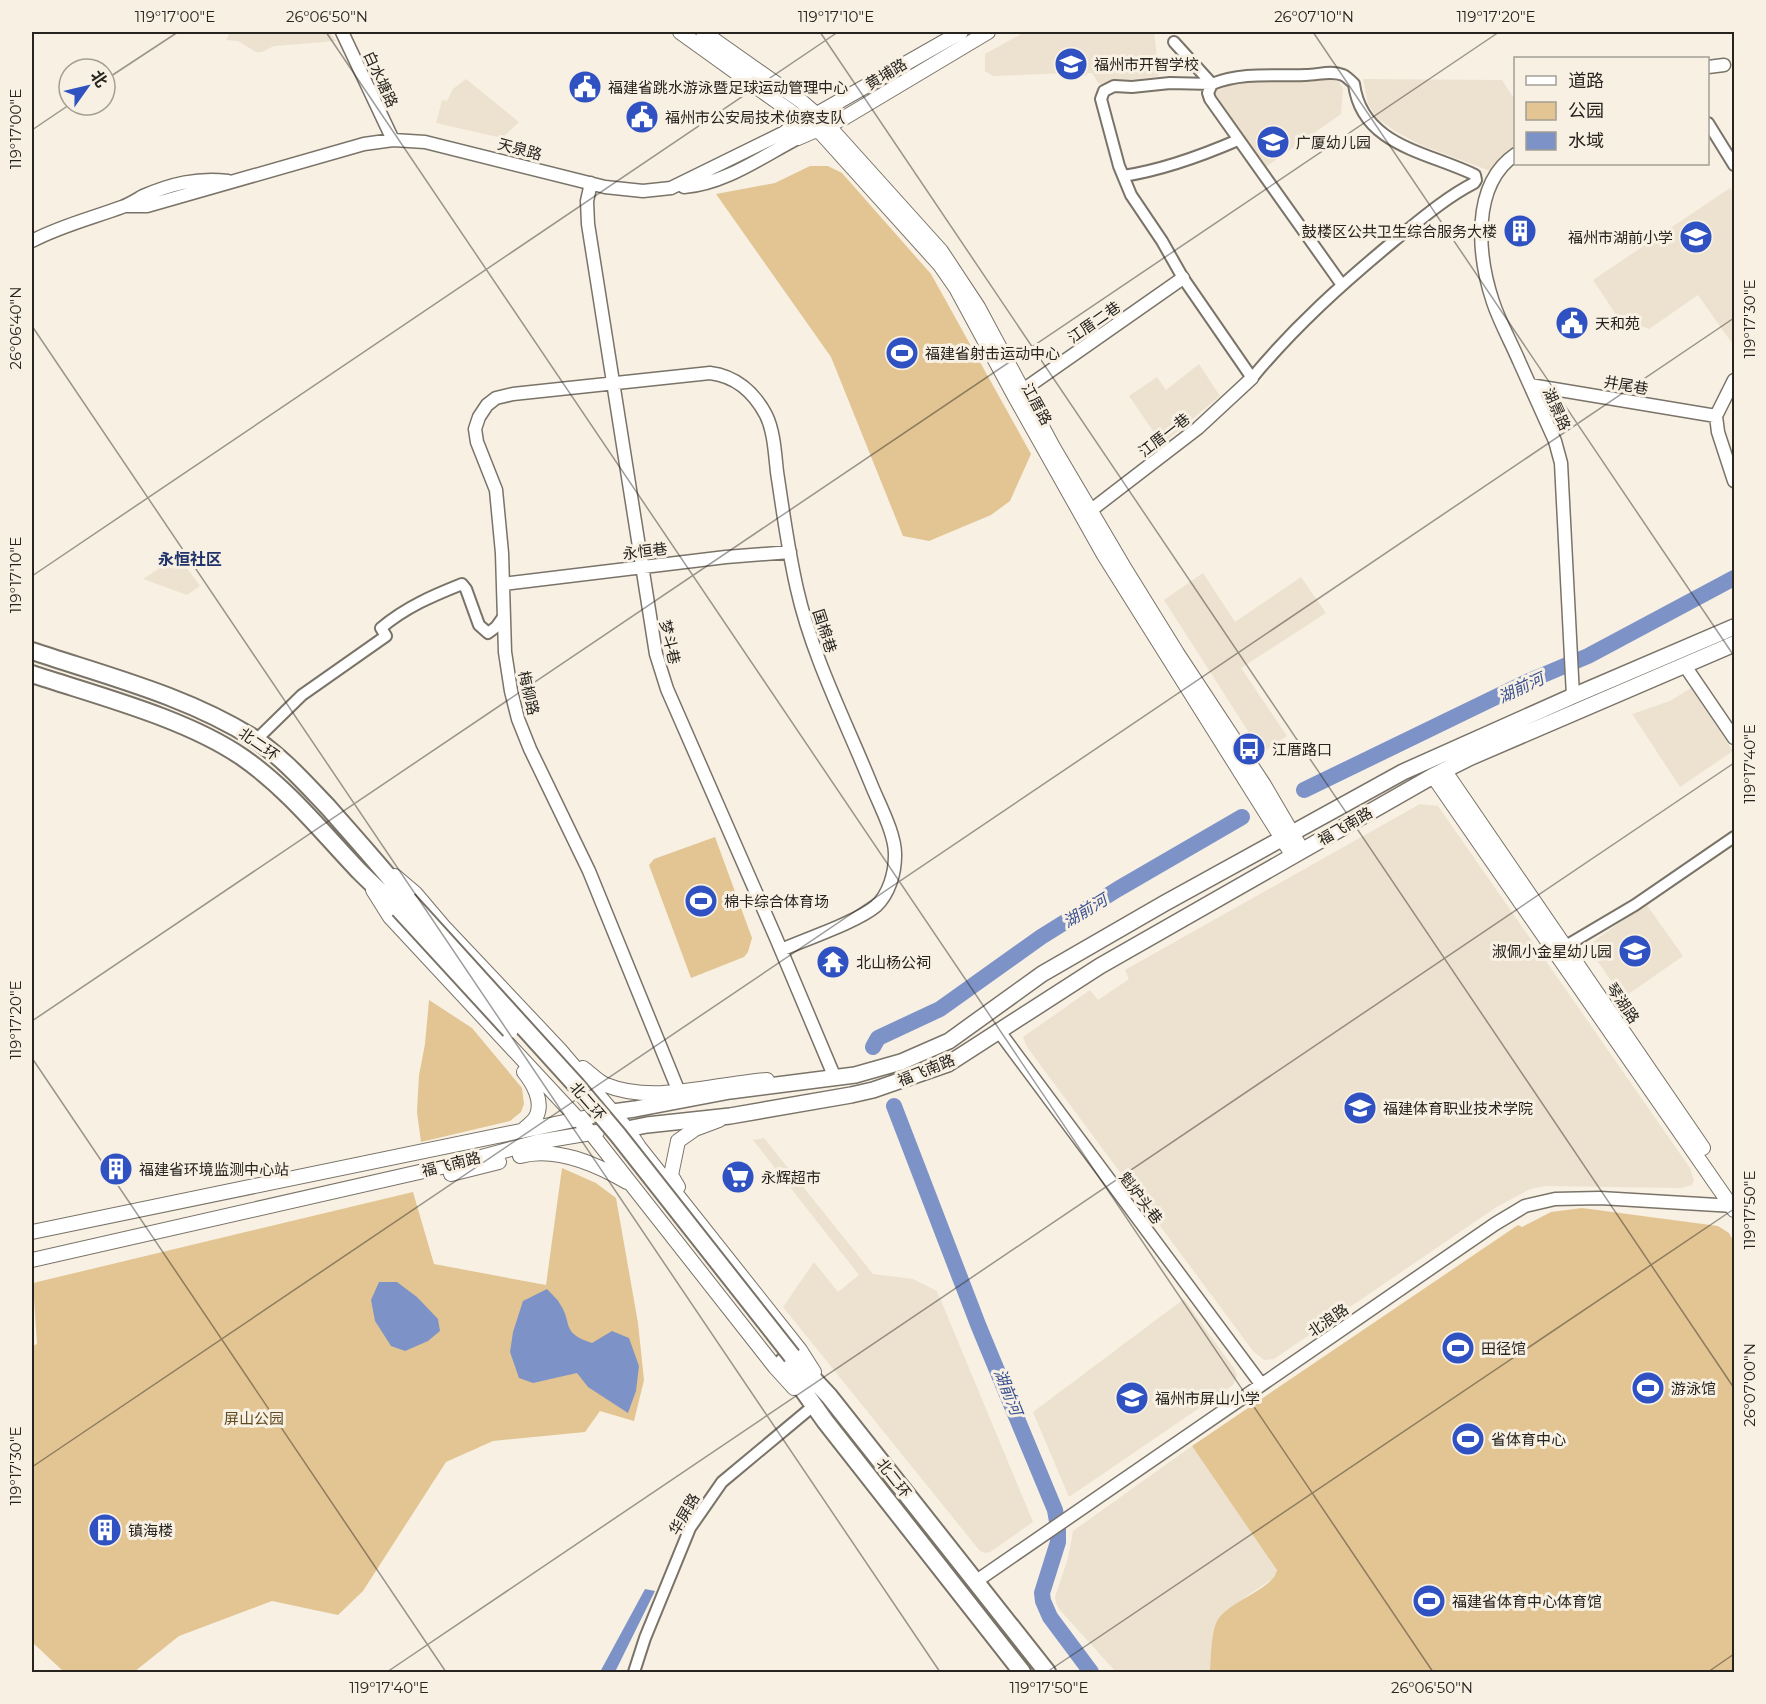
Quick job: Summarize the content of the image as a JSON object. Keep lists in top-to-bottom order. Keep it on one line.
{"streets":{"highway":["北二环"],"main road":["黄埔路","江厝路","福飞南路","琴湖路"],"street":["白水塘路","天泉路","江厝二巷","井尾巷","湖景路","江厝一巷","永恒巷","国棉巷","梦斗巷","梅柳路","魁炉头巷","北浪路","华屏路"]},"crossings":[["黄埔路","天泉路"],["黄埔路","江厝路"],["白水塘路","天泉路"],["天泉路","梦斗巷"],["江厝二巷","江厝路"],["井尾巷","湖景路"],["江厝路","江厝一巷"],["江厝路","福飞南路"],["湖景路","福飞南路"],["永恒巷","国棉巷"],["永恒巷","梦斗巷"],["永恒巷","梅柳路"],["国棉巷","梦斗巷"],["国棉巷","梅柳路"],["梦斗巷","梅柳路"],["梦斗巷","福飞南路"],["北二环","北浪路"],["福飞南路","琴湖路"],["福飞南路","魁炉头巷"],["琴湖路","北浪路"],["魁炉头巷","北浪路"]],"districts":["永恒社区"],"water":["湖前河"],"parks":["屏山公园"],"places":{"school or university":["福州市开智学校","广厦幼儿园","福州市湖前小学","淑佩小金星幼儿园","福建体育职业技术学院","福州市屏山小学"],"public building":["福建省跳水游泳暨足球运动管理中心","福州市公安局技术侦察支队","天和苑"],"building":["鼓楼区公共卫生综合服务大楼","福建省环境监测中心站","镇海楼"],"sports":["福建省射击运动中心","棉卡综合体育场","田径馆","游泳馆","省体育中心","福建省体育中心体育馆"],"bus stop":["江厝路口"],"temple":["北山杨公祠"],"supermarket":["永辉超市"]},"legend":["道路","公园","水域"],"north":"top right","coordinates":["119°17'00\"E","26°06'50\"N","119°17'10\"E","26°07'10\"N","119°17'20\"E","119°17'30\"E","26°06'40\"N","119°17'40\"E","119°17'50\"E","26°07'00\"N"]}
